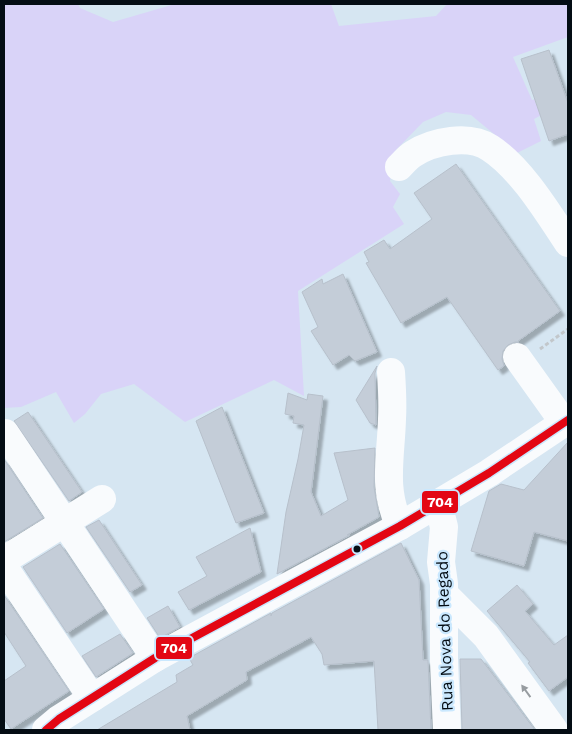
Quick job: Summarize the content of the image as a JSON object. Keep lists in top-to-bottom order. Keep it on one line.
{"streets":{"street":["Rua Nova do Regado"]},"lines":["transit line 704"]}
